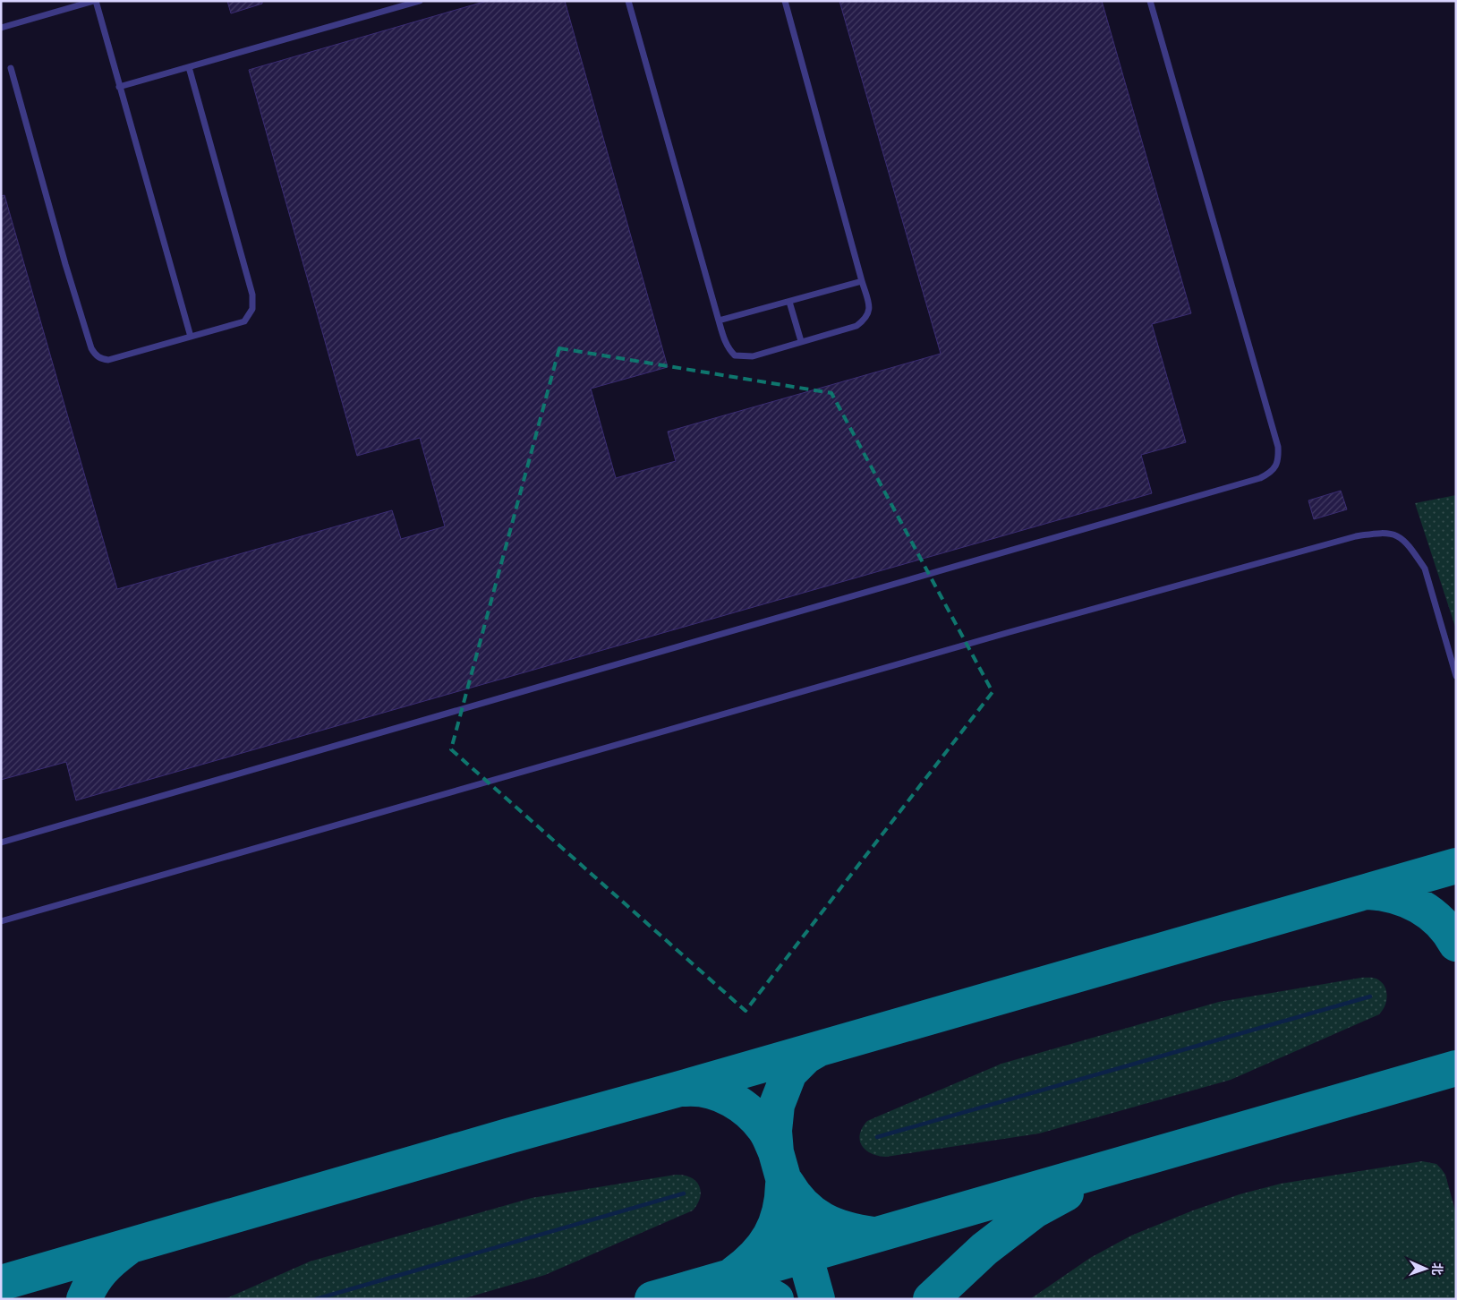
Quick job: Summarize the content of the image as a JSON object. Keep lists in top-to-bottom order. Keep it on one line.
{"north":"right"}
